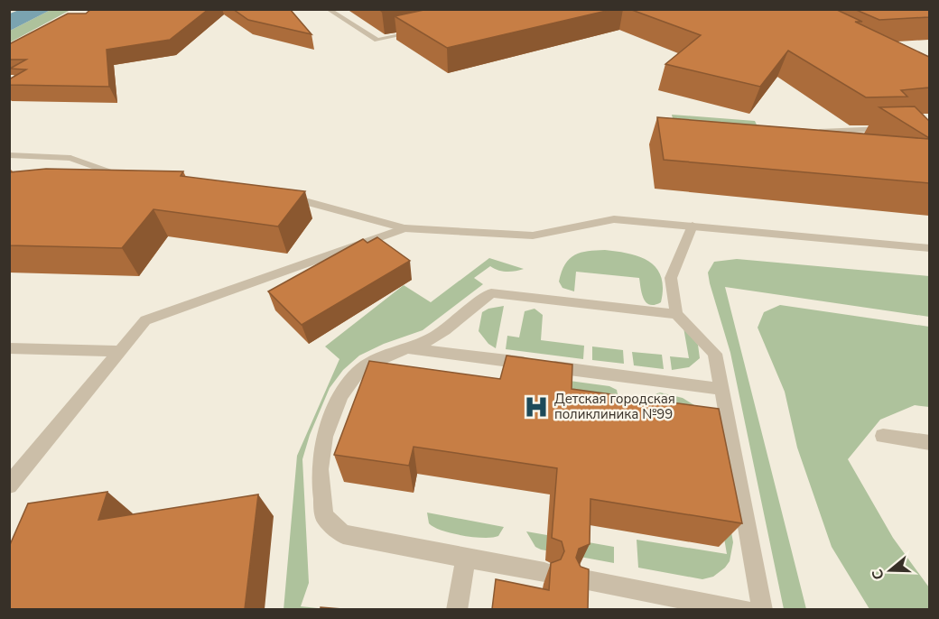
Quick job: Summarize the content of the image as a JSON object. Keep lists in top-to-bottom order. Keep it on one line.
{"places":{"hospital":["Детская городская поликлиника №99"]},"north":"left"}
